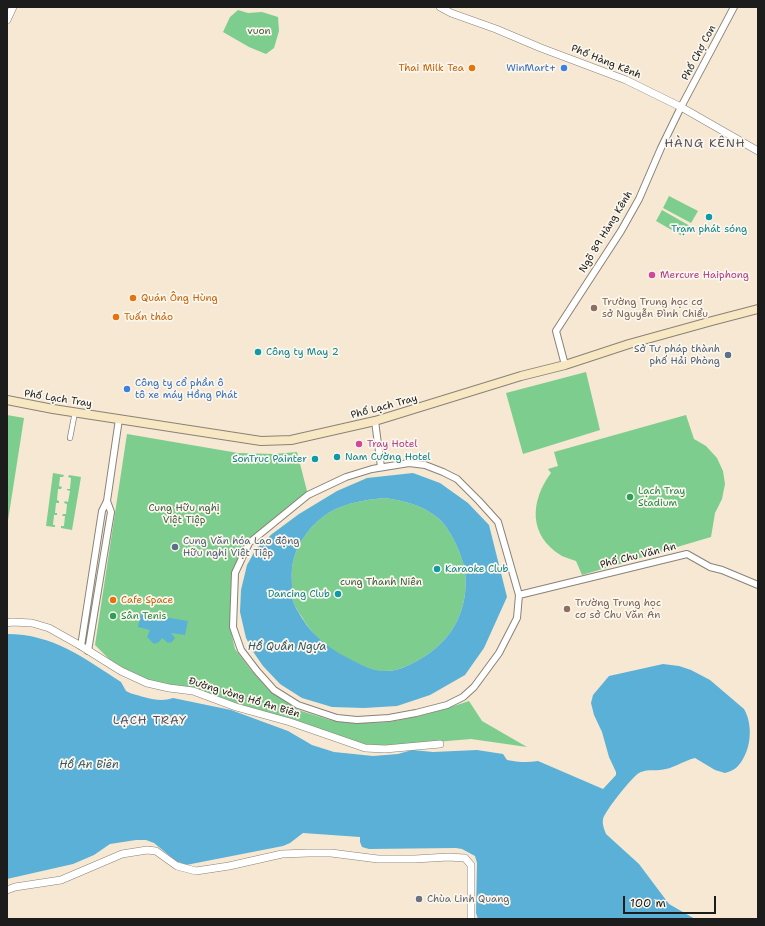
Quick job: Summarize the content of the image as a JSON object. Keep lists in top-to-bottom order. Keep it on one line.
{"streets":{"main road":["Phố Lạch Tray"],"street":["Phố Chợ Con","Phố Hàng Kênh","Ngõ 89 Hàng Kênh","Phố Chu Văn An","Đường vòng Hồ An Biên"]},"crossings":[["Phố Chợ Con","Phố Hàng Kênh"],["Phố Chợ Con","Ngõ 89 Hàng Kênh"],["Phố Hàng Kênh","Ngõ 89 Hàng Kênh"],["Ngõ 89 Hàng Kênh","Phố Lạch Tray"]],"districts":["HÀNG KÊNH","LẠCH TRAY"],"water":["Hồ Quần Ngựa","Hồ An Biên"],"parks":["vuon","Cung Hữu nghị Việt Tiệp","cung Thanh Niên"],"places":["Thai Milk Tea","WinMart+","Trạm phát sóng","Mercure Haiphong","Quán Ông Hùng","Trường Trung học cơ sở Nguyễn Đình Chiểu","Tuấn thảo","Công ty May 2","Sở Tư pháp thành phố Hải Phòng","Công ty cổ phần ô tô xe máy Hồng Phát","Tray Hotel","Nam Cường Hotel","SonTruc Painter","Lạch Tray Stadium","Cung Văn hóa Lao động Hữu nghị Việt Tiệp","Karaoke Club","Dancing Club","Cafe Space","Trường Trung học cơ sở Chu Văn An","Sân Tenis","Chùa Linh Quang"],"scale_bar":"100 m"}
